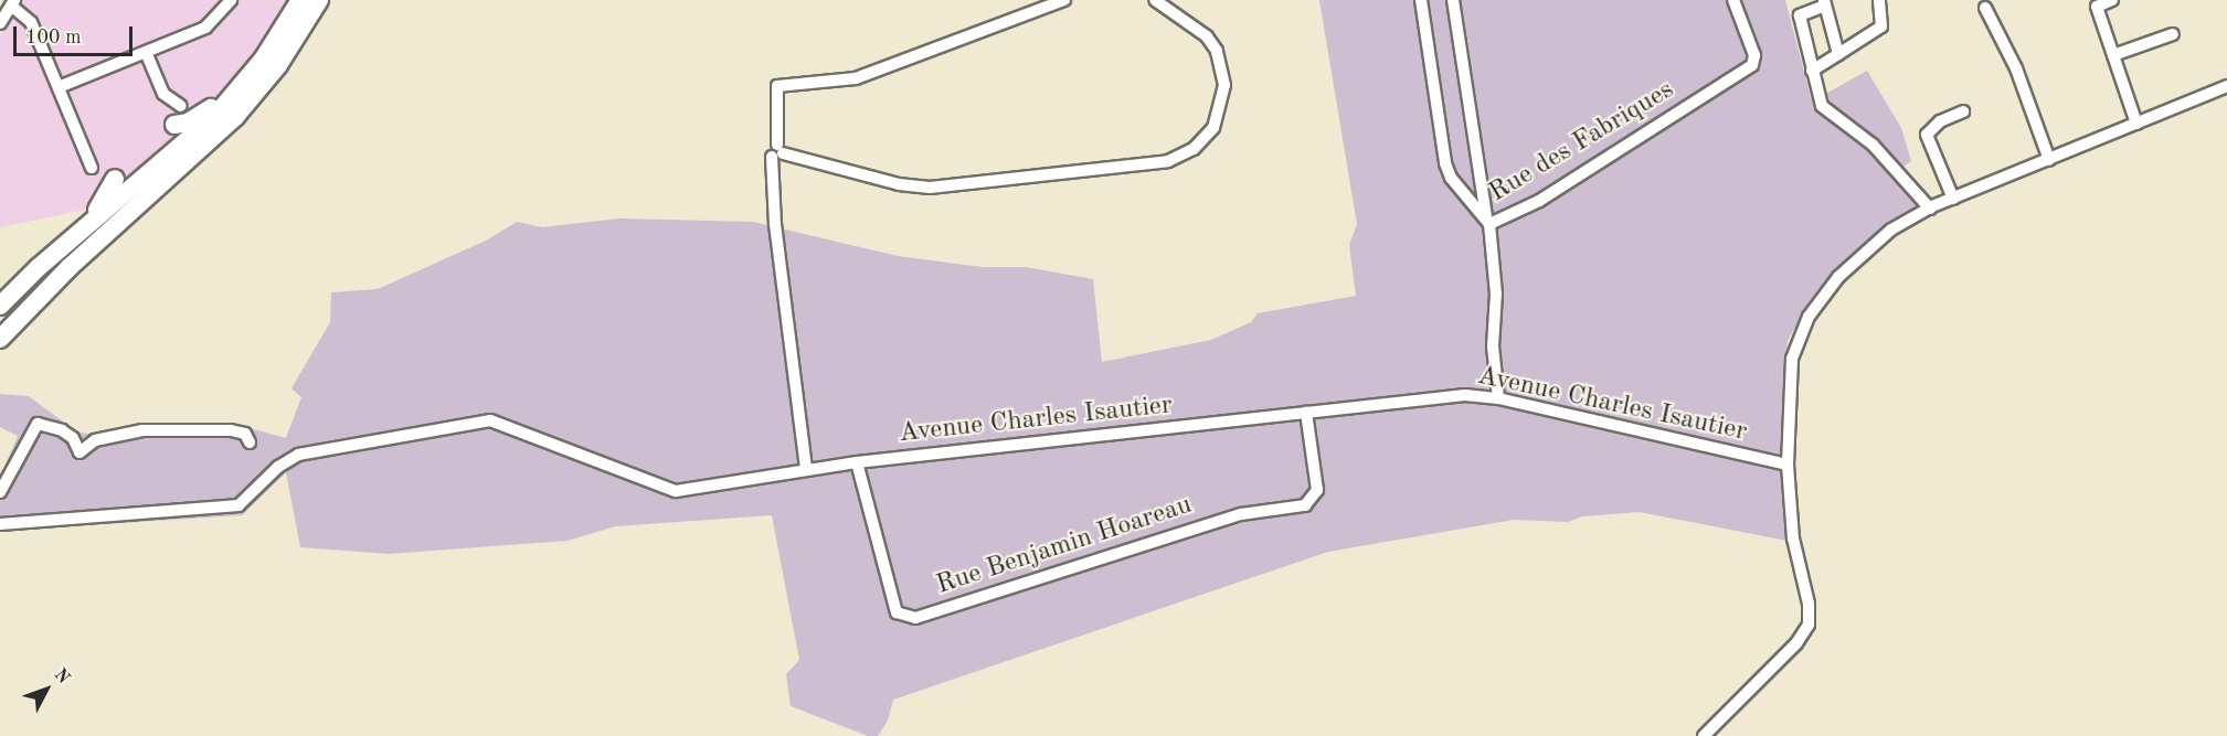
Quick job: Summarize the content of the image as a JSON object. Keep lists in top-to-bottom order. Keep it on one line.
{"streets":{"street":["Rue des Fabriques","Avenue Charles Isautier","Rue Benjamin Hoareau"]},"crossings":[["Rue des Fabriques","Avenue Charles Isautier"],["Avenue Charles Isautier","Rue Benjamin Hoareau"]],"scale_bar":"100 m","north":"top right"}
